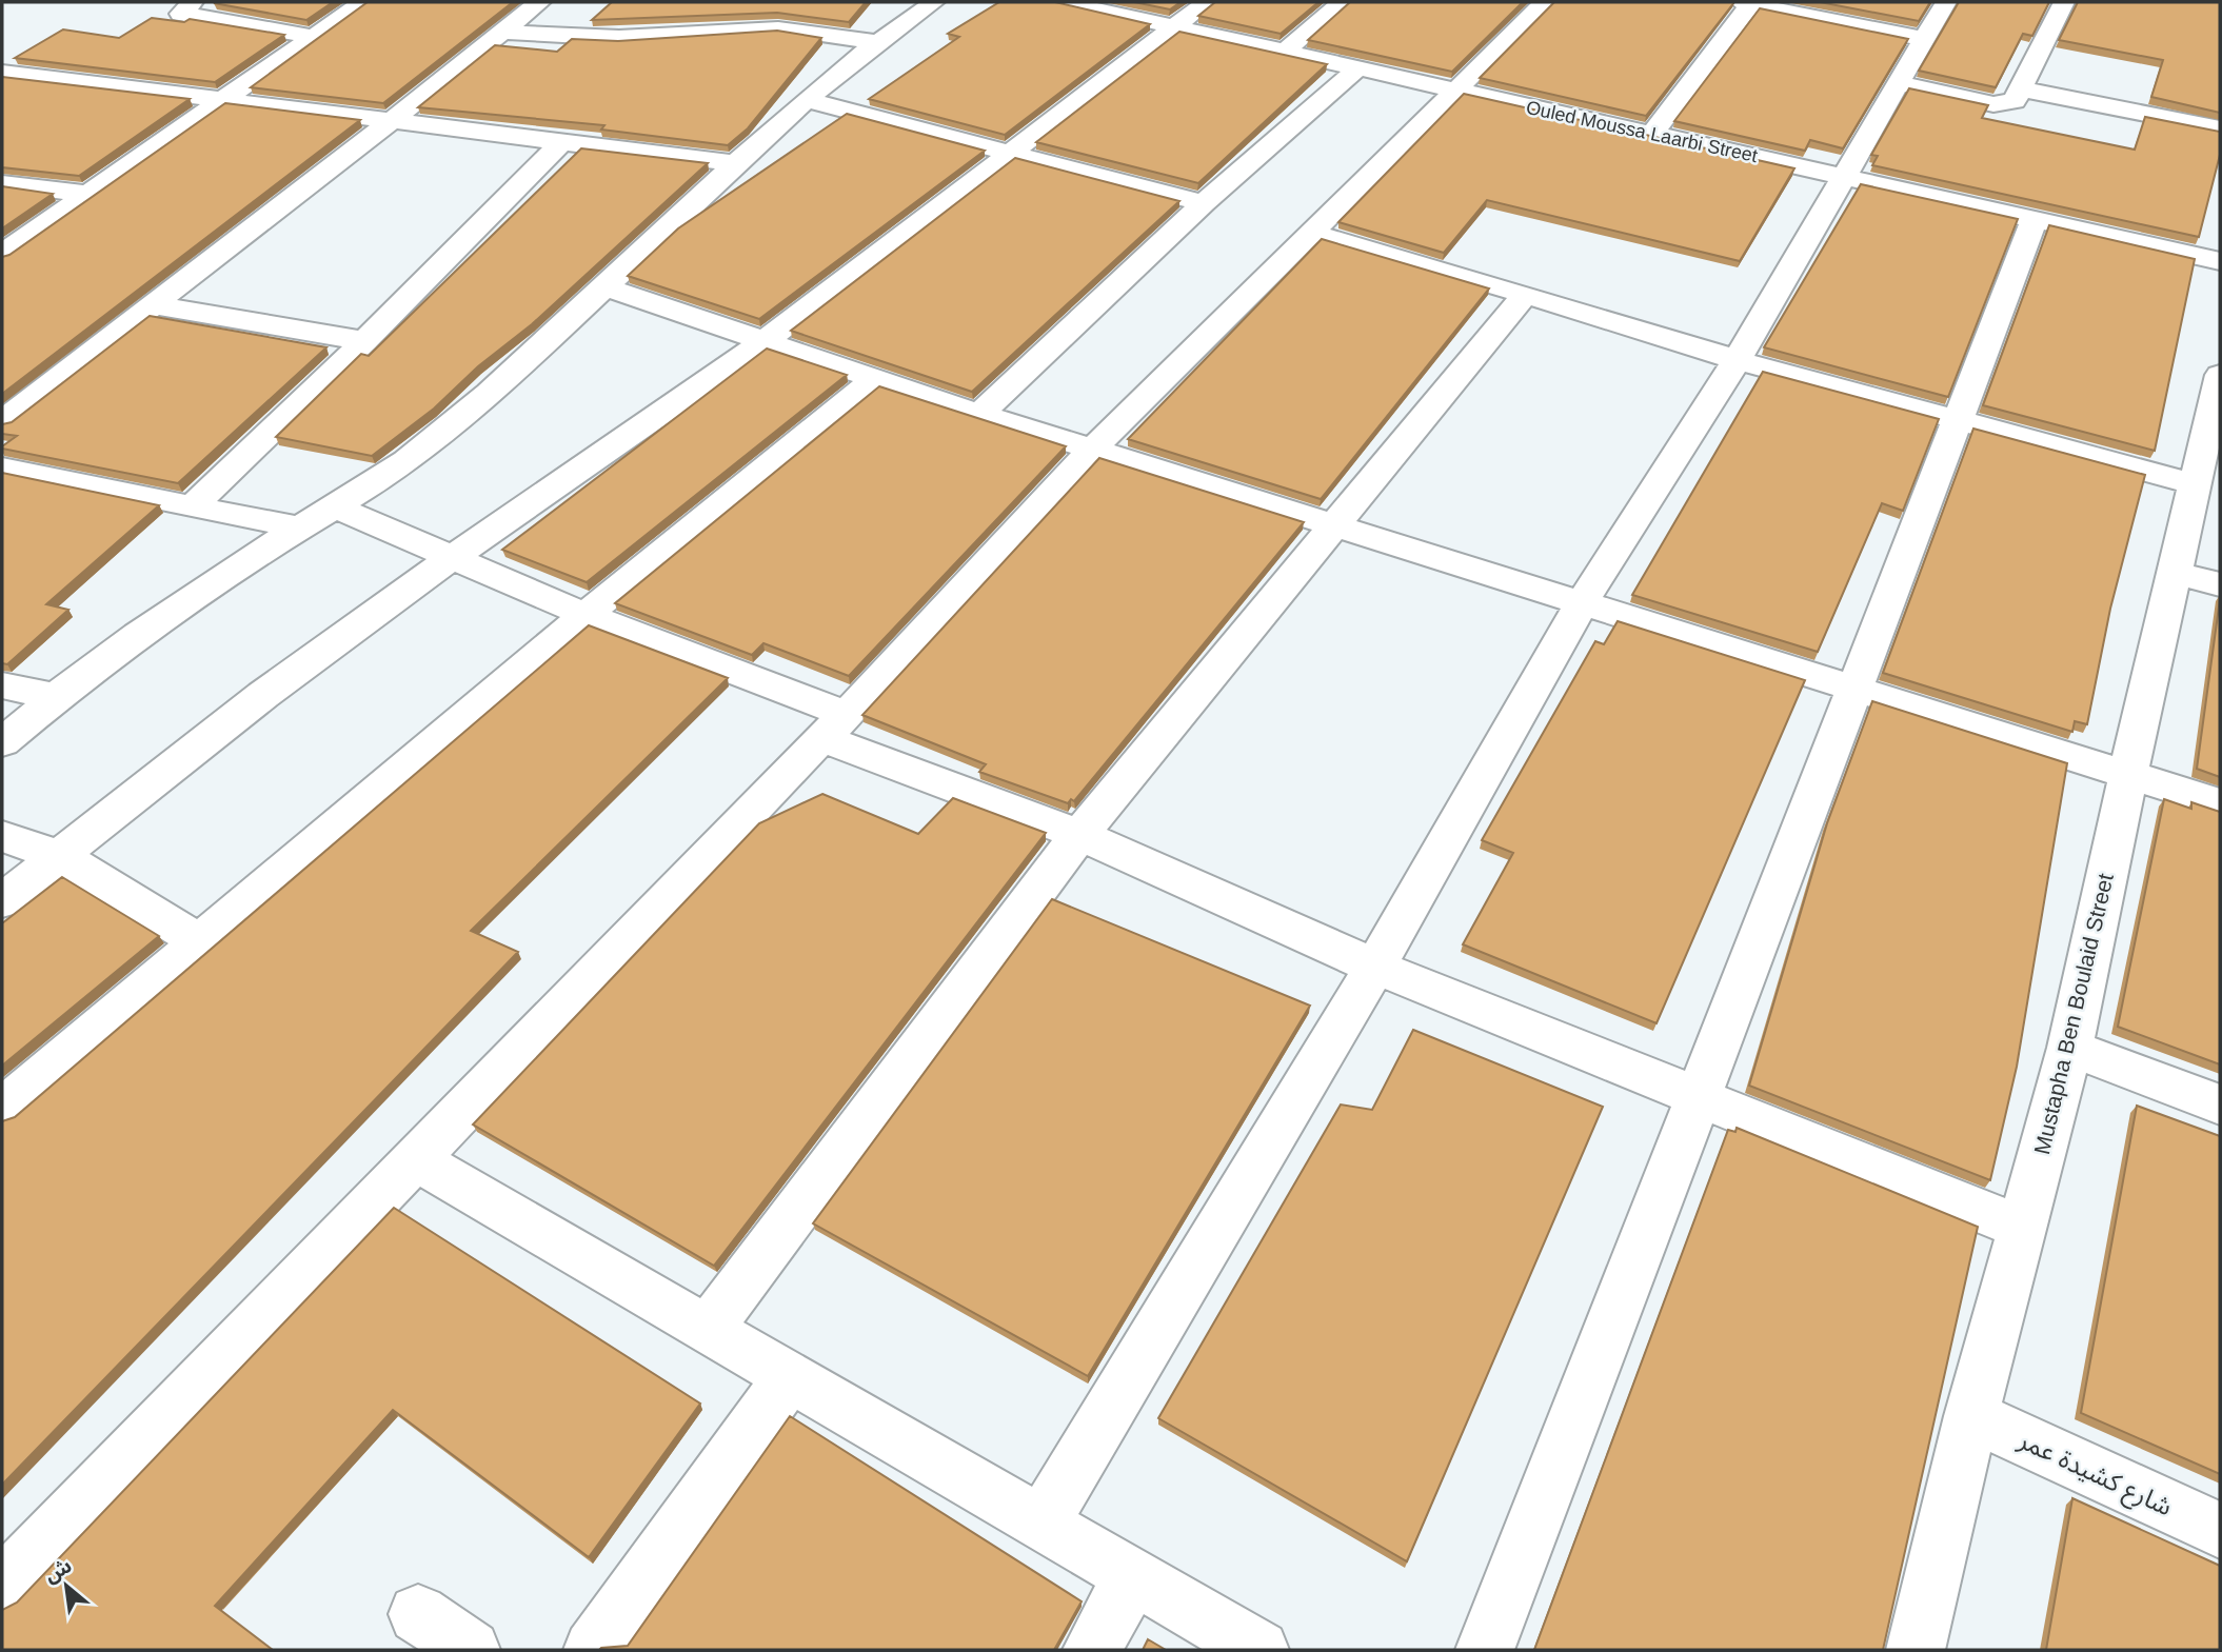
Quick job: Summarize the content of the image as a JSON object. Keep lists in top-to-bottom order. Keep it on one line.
{"streets":{"street":["Ouled Moussa Laarbi Street","Mustapha Ben Boulaid Street","شارع كشيدة عمر"]},"crossings":[["Mustapha Ben Boulaid Street","شارع كشيدة عمر"]],"north":"top left"}
